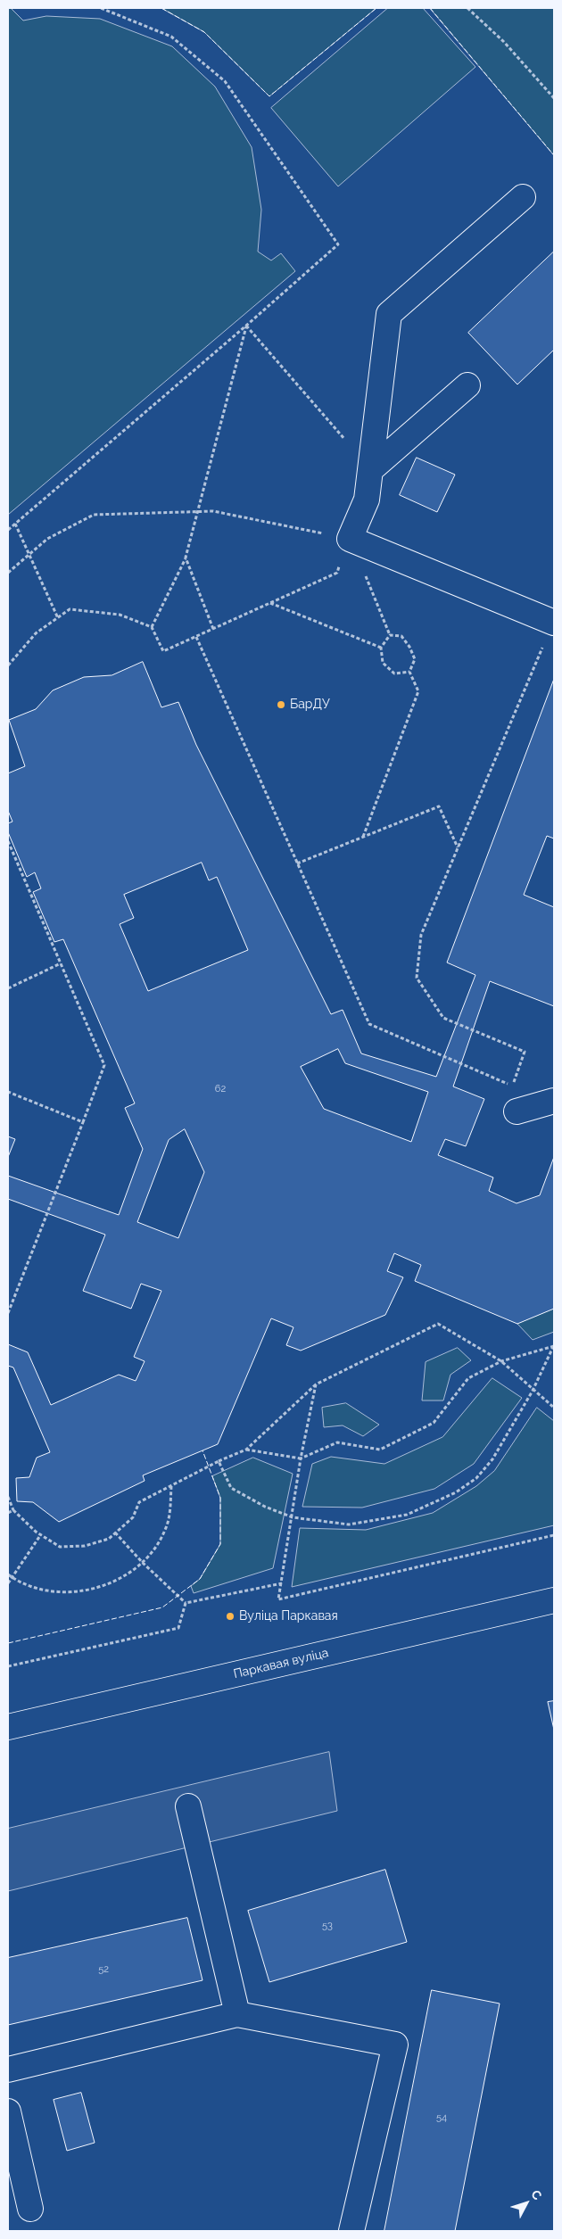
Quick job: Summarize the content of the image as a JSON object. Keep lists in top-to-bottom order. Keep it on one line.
{"streets":{"main road":["Паркавая вуліца"]},"places":["БарДУ","Вуліца Паркавая"],"house_numbers":["62","53","52","54"],"north":"top right"}
